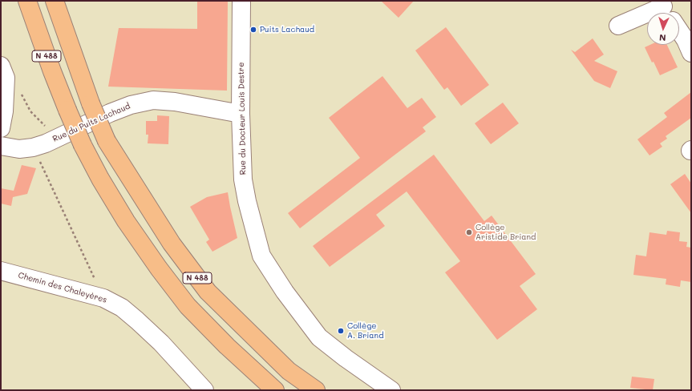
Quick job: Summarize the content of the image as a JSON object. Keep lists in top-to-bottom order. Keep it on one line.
{"streets":{"highway":["N 488"],"street":["Rue du Docteur Louis Destre","Rue du Puits Lachaud","Chemin des Chaleyères"]},"crossings":[["Rue du Docteur Louis Destre","Rue du Puits Lachaud"]],"places":["Puits Lachaud","Collège Aristide Briand","Collège A. Briand"],"north":"bottom"}
